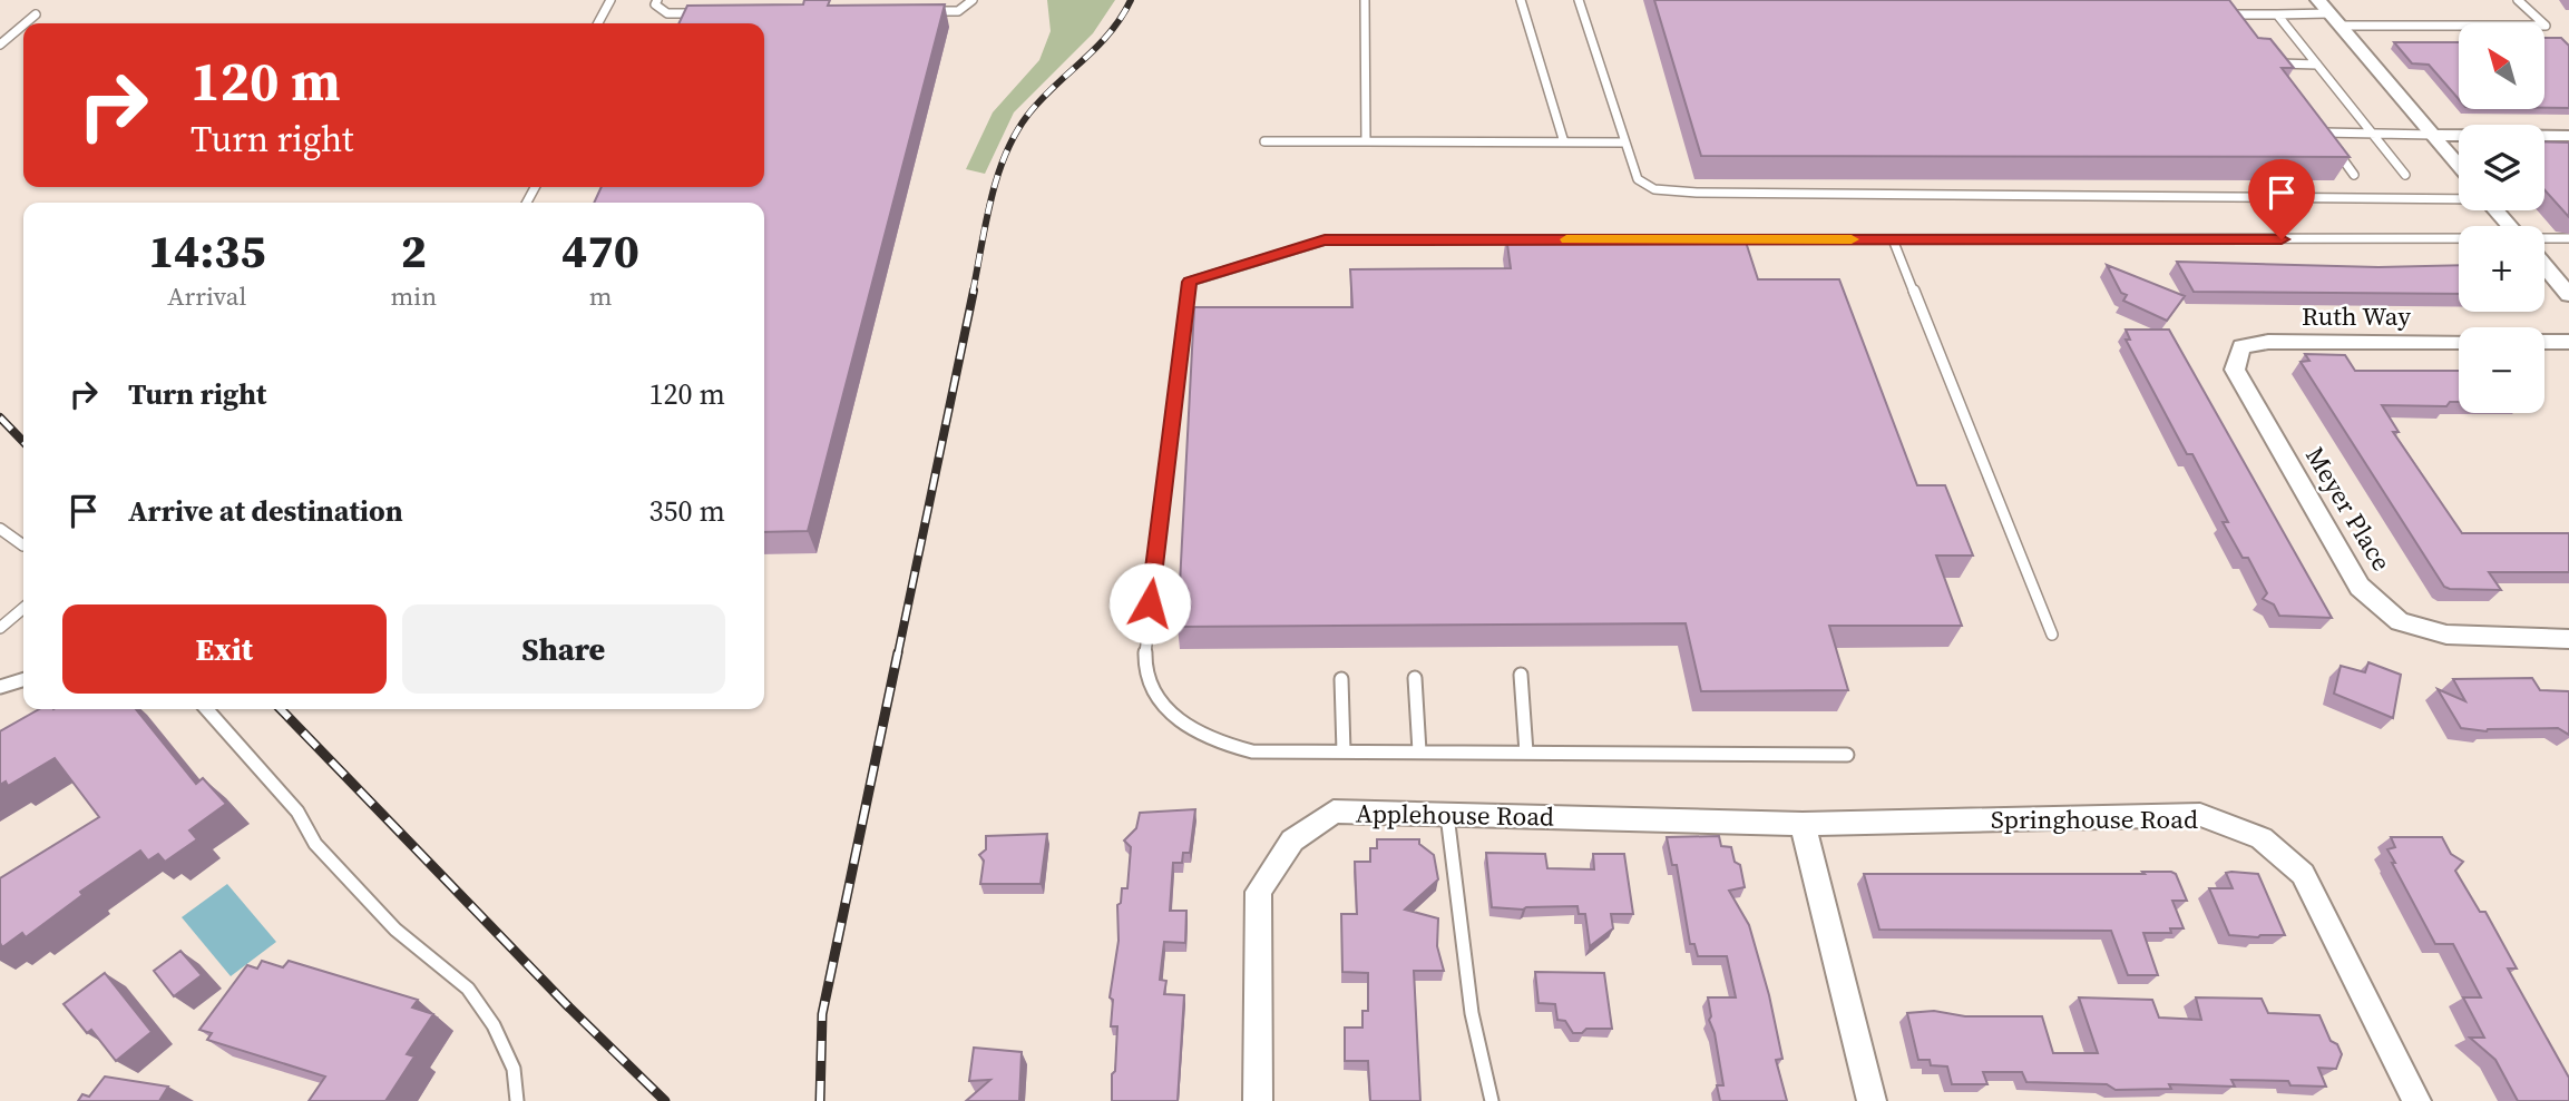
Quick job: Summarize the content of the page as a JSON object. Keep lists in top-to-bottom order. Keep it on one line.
{"streets":{"street":["Ruth Way","Meyer Place","Applehouse Road","Springhouse Road"]},"crossings":[["Ruth Way","Meyer Place"],["Applehouse Road","Springhouse Road"]],"north":"top left","page":{"map_buttons":["+","−"],"turn":["120 m","Turn right"],"eta":["14:35","Arrival","2","min","470","m"],"list":[{"name":"Turn right","value":"120 m"},{"name":"Arrive at destination","value":"350 m"}],"buttons":["Exit","Share"]}}
